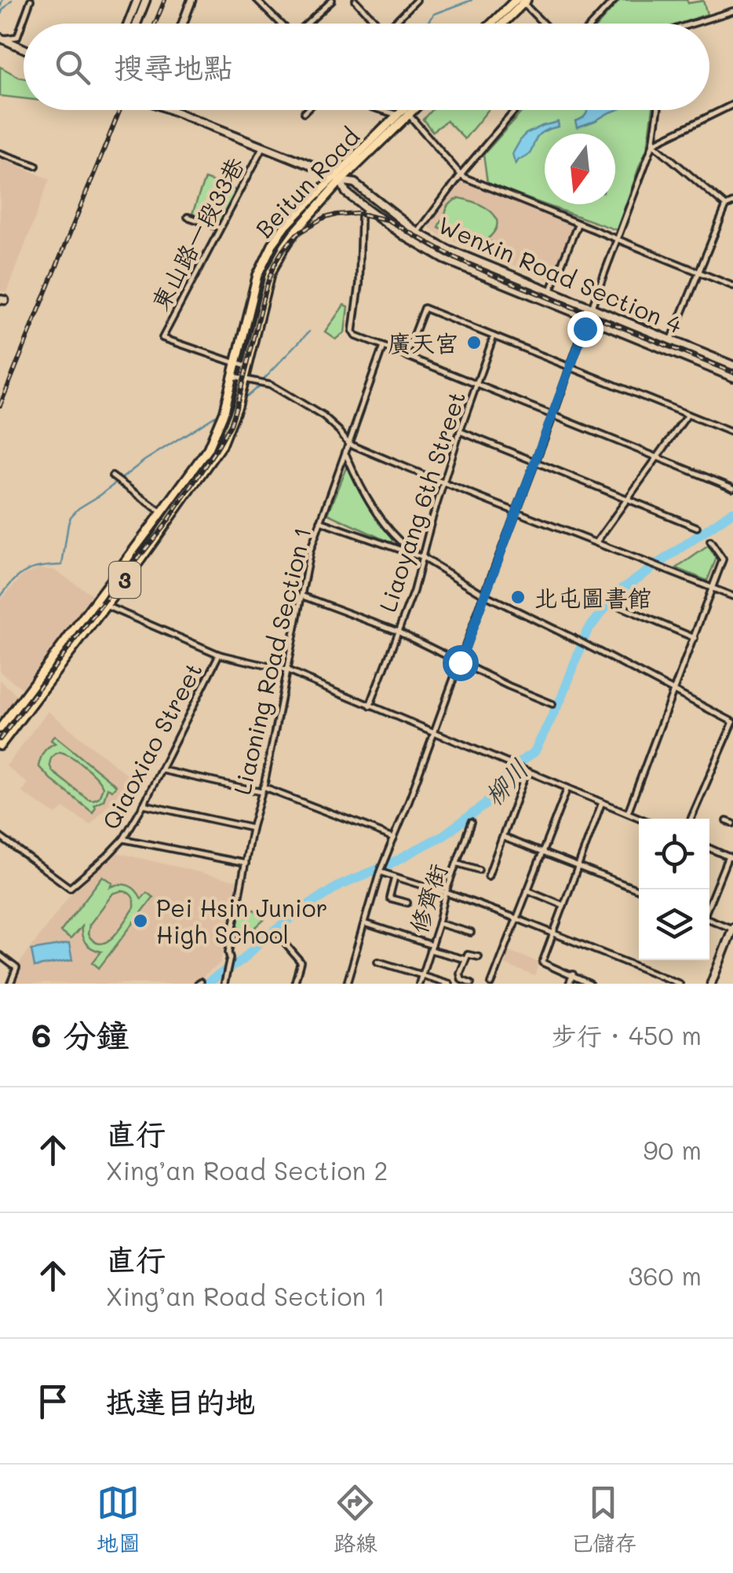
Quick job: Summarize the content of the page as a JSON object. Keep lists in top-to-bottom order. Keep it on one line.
{"streets":{"main road":["Beitun Road","Wenxin Road Section 4","3"],"street":["東山路一段33巷","Liaoyang 6th Street","Liaoning Road Section 1","Qiaoxiao Street","修齊街"]},"crossings":[["Beitun Road","東山路一段33巷"],["Beitun Road","Wenxin Road Section 4"],["Beitun Road","3"]],"water":["柳川"],"places":["廣天宮","北屯圖書館","Pei Hsin Junior High School"],"north":"bottom","page":{"search":"搜尋地點","heading":["6 分鐘","步行 · 450 m"],"list":[["直行","Xing’an Road Section 2","90 m"],["直行","Xing’an Road Section 1","360 m"],"抵達目的地"],"nav":["地圖","路線","已儲存"]}}
